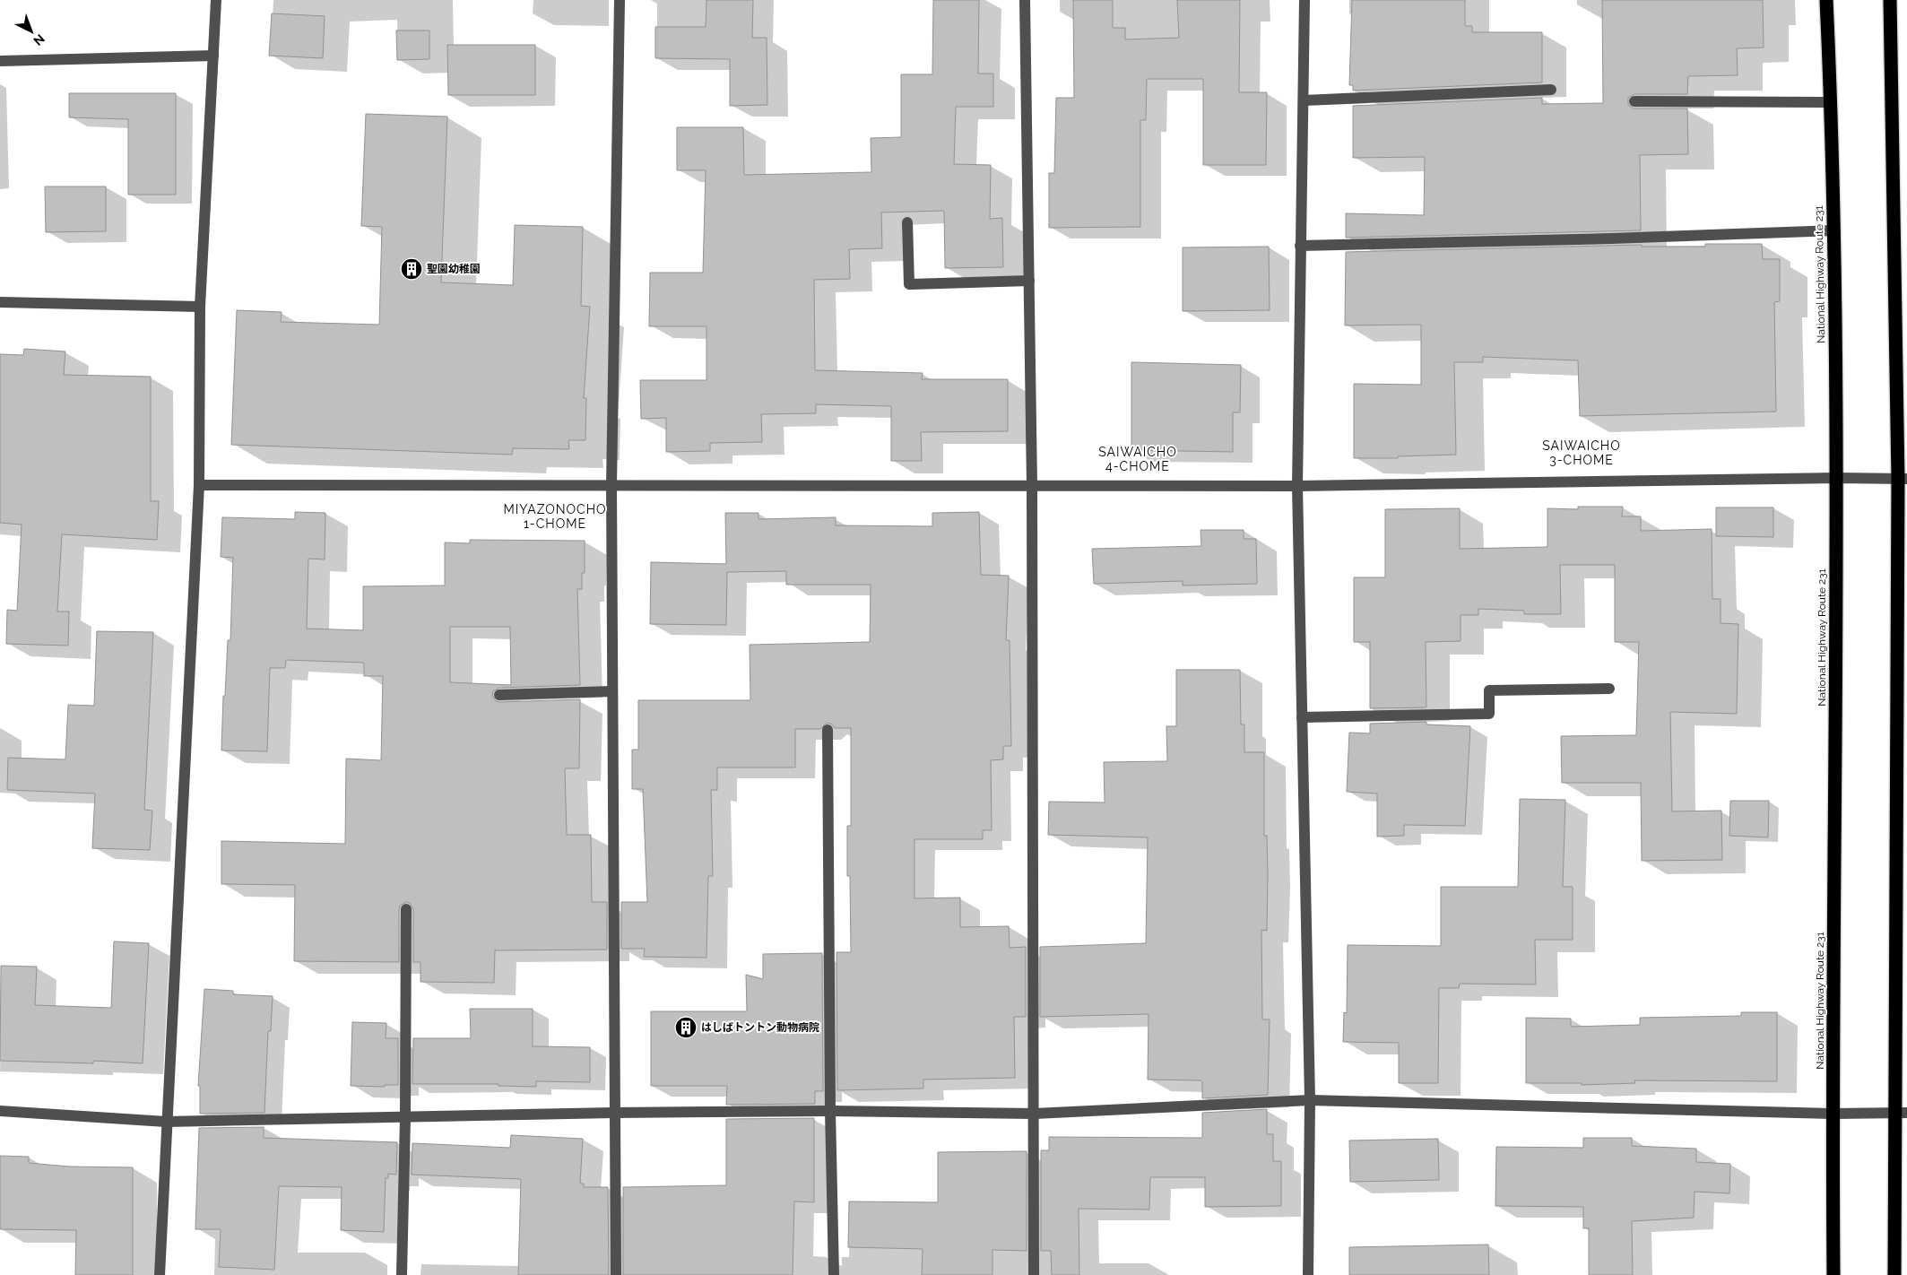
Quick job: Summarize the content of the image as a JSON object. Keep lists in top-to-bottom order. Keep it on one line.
{"streets":{"highway":["National Highway Route 231"]},"districts":["SAIWAICHO 3-CHOME","SAIWAICHO 4-CHOME","MIYAZONOCHO 1-CHOME"],"places":{"building":["聖園幼稚園","はしばトントン動物病院"]},"north":"bottom right"}
